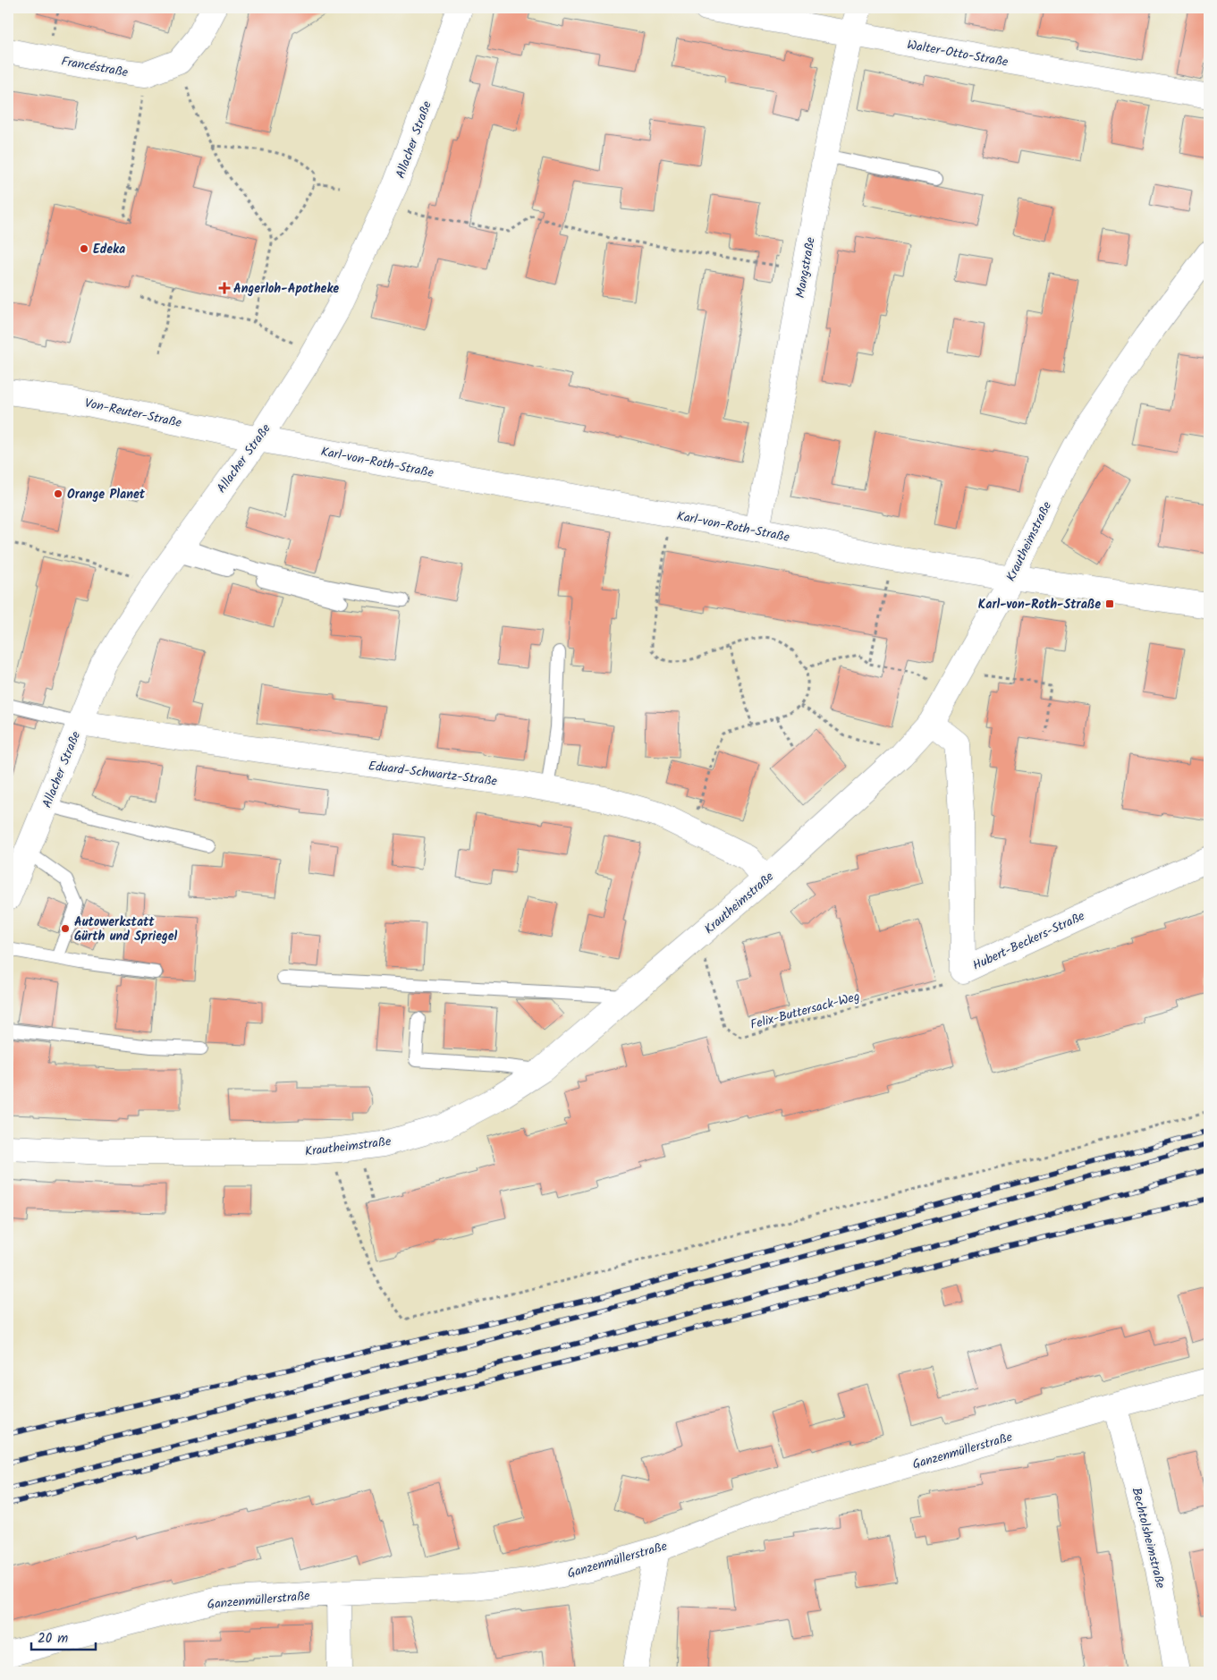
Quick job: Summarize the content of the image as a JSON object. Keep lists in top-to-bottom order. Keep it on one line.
{"streets":{"street":["Walter-Otto-Straße","Francéstraße","Allacher Straße","Mangstraße","Von-Reuter-Straße","Karl-von-Roth-Straße","Krautheimstraße","Eduard-Schwartz-Straße","Hubert-Beckers-Straße","Ganzenmüllerstraße","Bechtolsheimstraße"],"path":["Felix-Buttersack-Weg"]},"crossings":[["Walter-Otto-Straße","Mangstraße"],["Allacher Straße","Von-Reuter-Straße"],["Allacher Straße","Karl-von-Roth-Straße"],["Allacher Straße","Eduard-Schwartz-Straße"],["Mangstraße","Karl-von-Roth-Straße"],["Von-Reuter-Straße","Karl-von-Roth-Straße"],["Karl-von-Roth-Straße","Krautheimstraße"],["Krautheimstraße","Eduard-Schwartz-Straße"],["Krautheimstraße","Hubert-Beckers-Straße"],["Hubert-Beckers-Straße","Felix-Buttersack-Weg"],["Ganzenmüllerstraße","Bechtolsheimstraße"]],"places":{"other":["Edeka","Orange Planet","Autowerkstatt Gürth und Spriegel"],"health":["Angerloh-Apotheke"],"transit":["Karl-von-Roth-Straße"]},"scale_bar":"20 m"}
